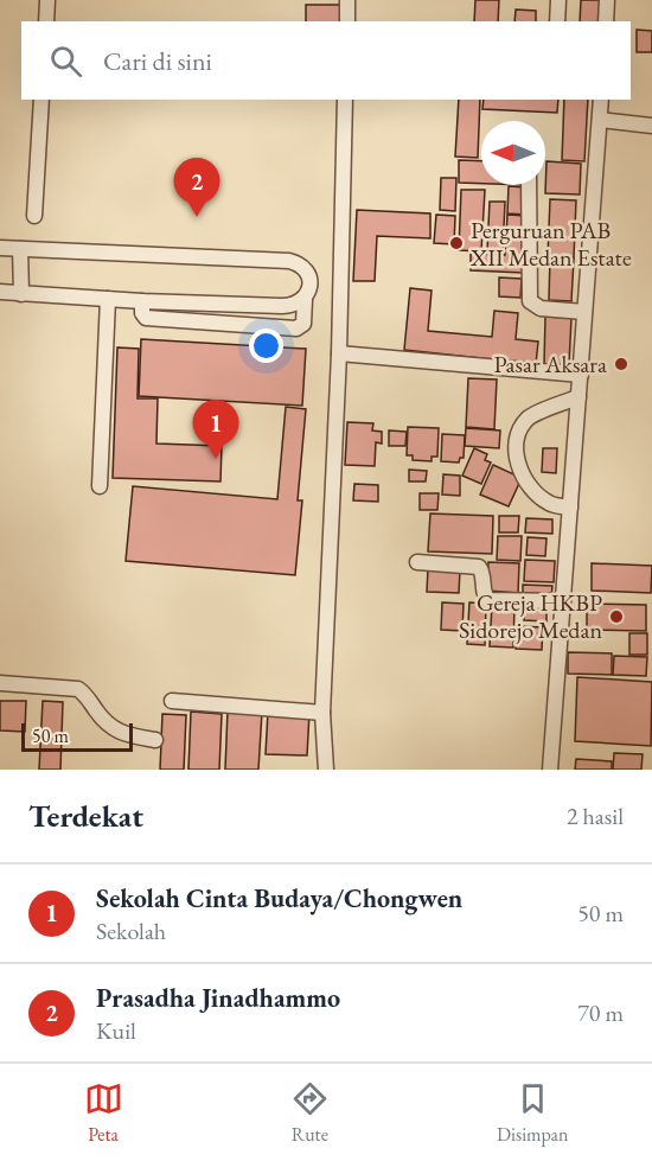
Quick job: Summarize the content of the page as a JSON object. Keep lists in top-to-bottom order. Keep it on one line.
{"places":["Perguruan PAB XII Medan Estate","Pasar Aksara","Gereja HKBP Sidorejo Medan"],"scale_bar":"50 m","north":"left","page":{"search":"Cari di sini","pins":["2","1"],"scale":"50 m","heading":["Terdekat","2 hasil"],"list":[{"mark":"1","name":"Sekolah Cinta Budaya/Chongwen","note":"Sekolah","value":"50 m"},{"mark":"2","name":"Prasadha Jinadhammo","note":"Kuil","value":"70 m"}],"nav":["Peta","Rute","Disimpan"]}}
